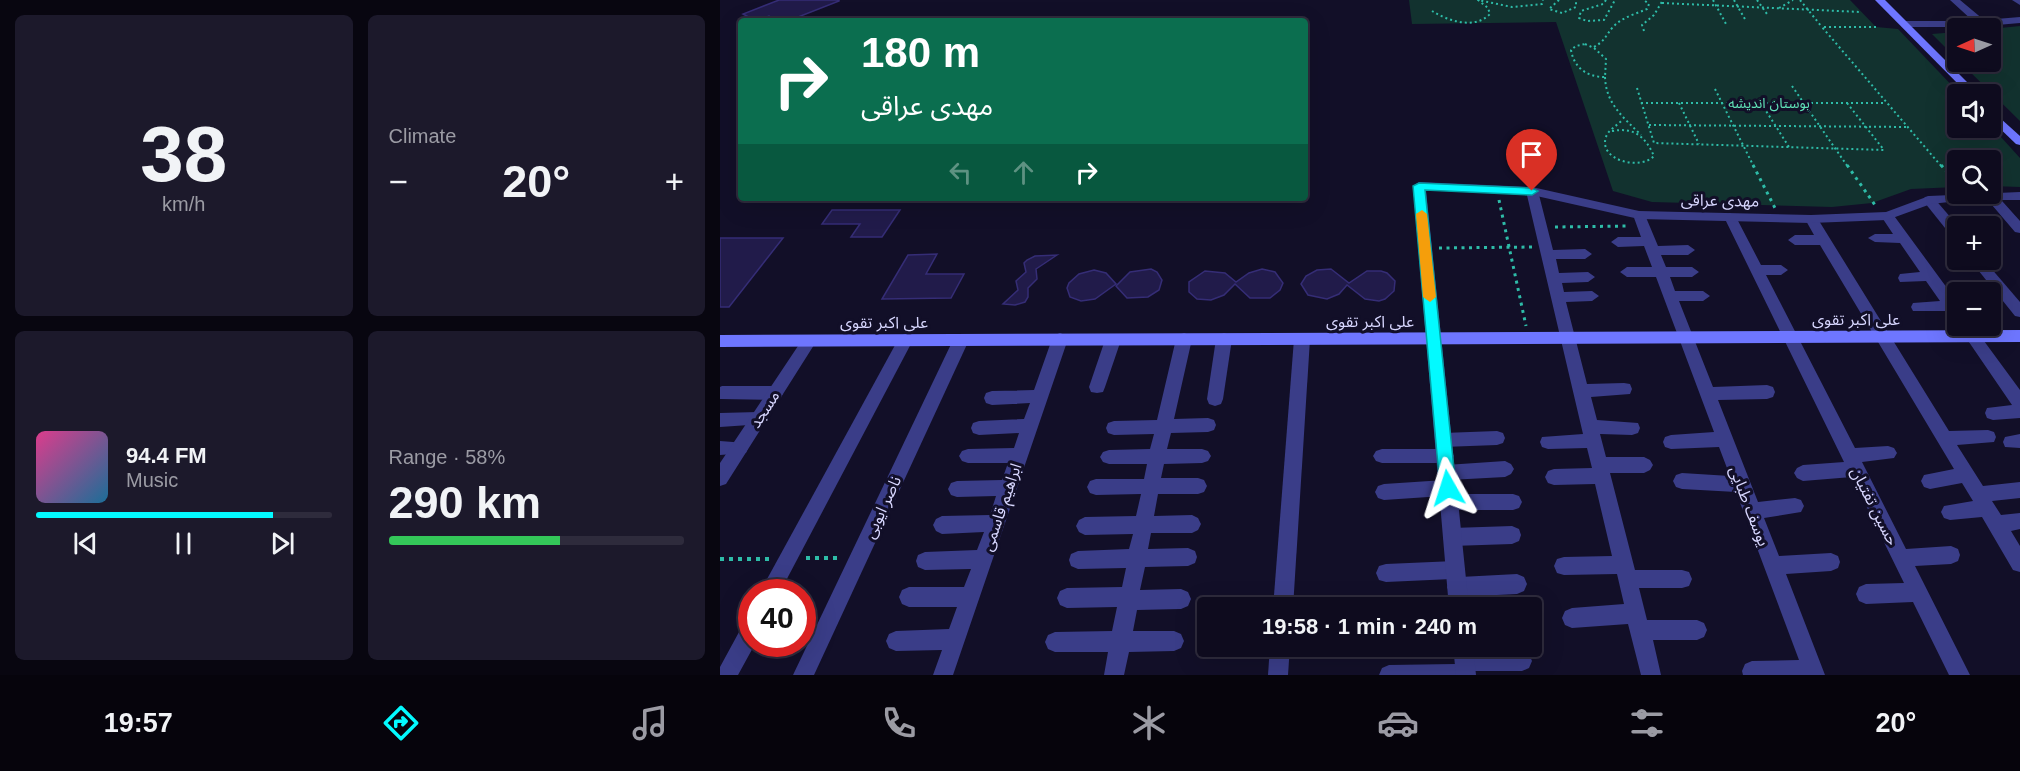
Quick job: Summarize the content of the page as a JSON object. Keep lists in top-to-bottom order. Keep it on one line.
{"streets":{"main road":["علی اکبر تقوی"],"street":["مهدی عراقی","مسجد","یوسف طبایی","حسین تفتیان","ناصر ایوبی","ابراهیم قاسمی"]},"crossings":[["مهدی عراقی","یوسف طبایی"],["مهدی عراقی","حسین تفتیان"],["علی اکبر تقوی","مسجد"],["علی اکبر تقوی","یوسف طبایی"],["علی اکبر تقوی","حسین تفتیان"],["علی اکبر تقوی","ناصر ایوبی"],["علی اکبر تقوی","ابراهیم قاسمی"]],"parks":["بوستان اندیشه"],"north":"left","page":{"tile":[["38","km/h"],"Climate",["Range · 58%","290 km"]],"map_buttons":["+","−"],"turn":["180 m","مهدی عراقی"],"heat":["−","20°","+"],"song":["94.4 FM","Music"],"limit":"40","trip":"19:58 · 1 min · 240 m","tabs":["19:57","20°"]}}
